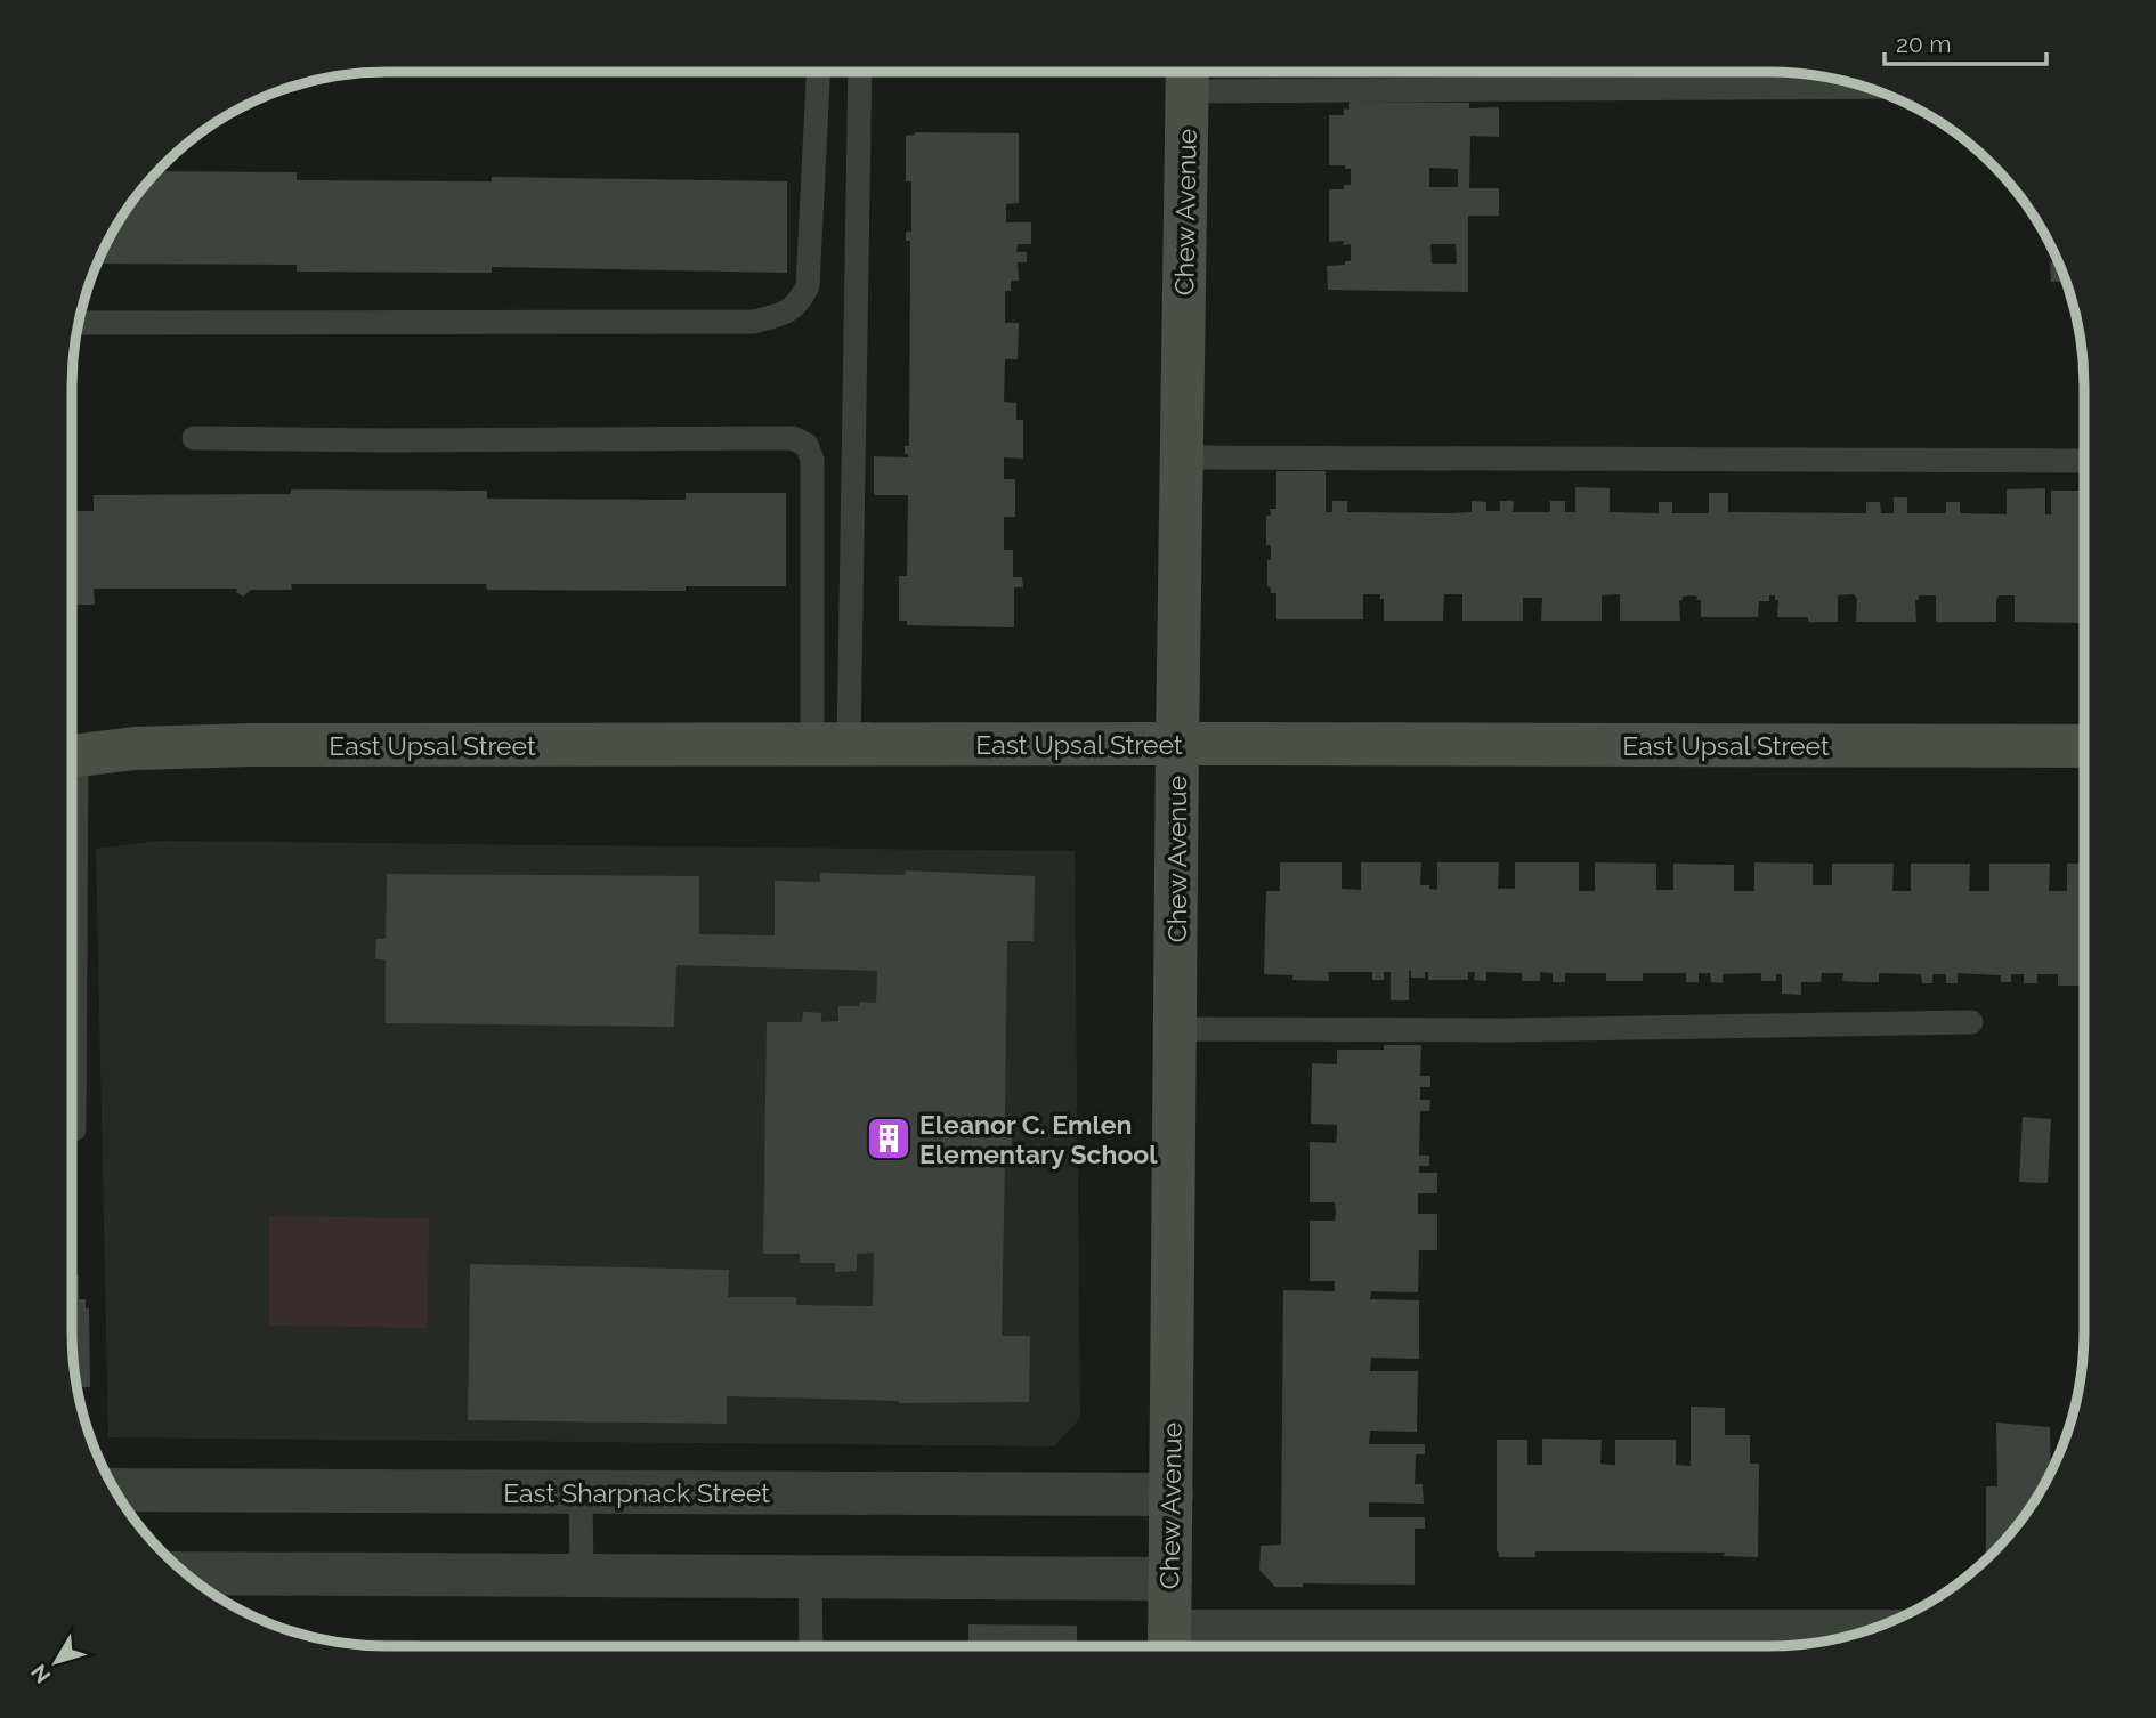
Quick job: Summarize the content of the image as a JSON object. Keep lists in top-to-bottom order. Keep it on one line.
{"streets":{"street":["Chew Avenue","East Upsal Street","East Sharpnack Street"]},"crossings":[["Chew Avenue","East Upsal Street"],["Chew Avenue","East Sharpnack Street"]],"places":{"building":["Eleanor C. Emlen Elementary School"]},"scale_bar":"20 m","north":"bottom left"}
